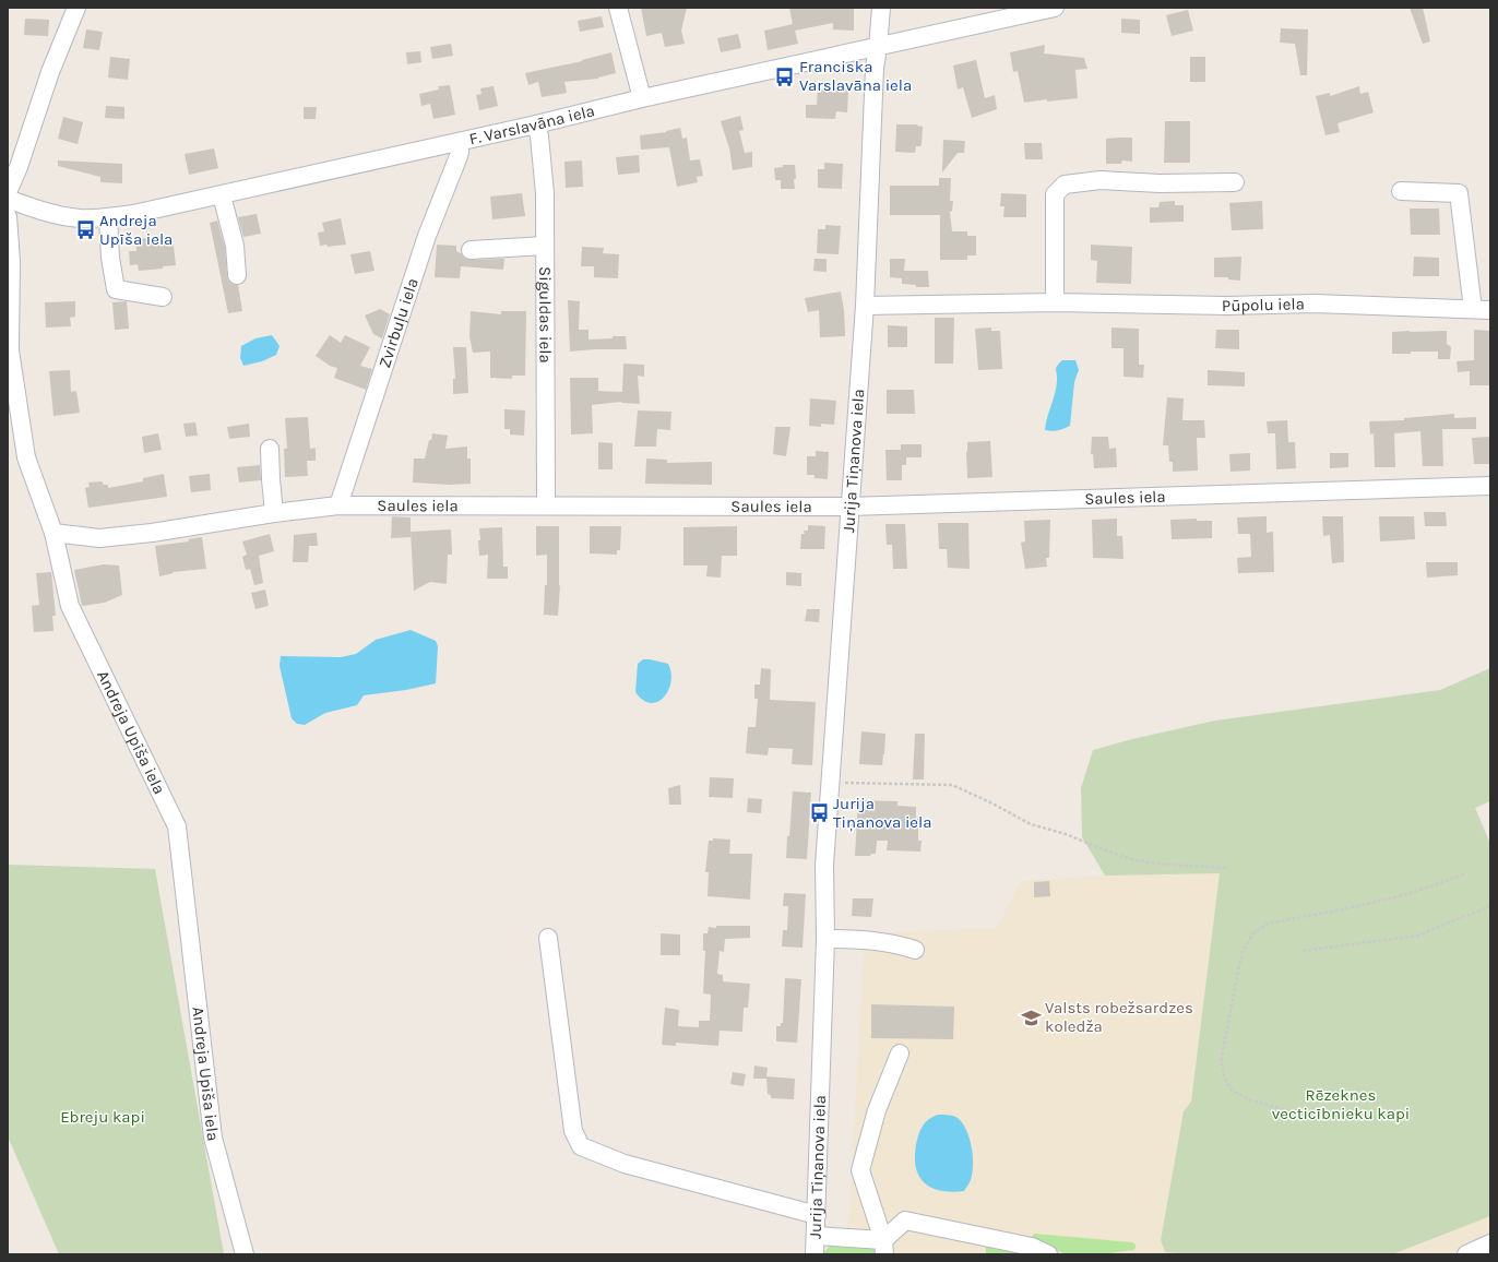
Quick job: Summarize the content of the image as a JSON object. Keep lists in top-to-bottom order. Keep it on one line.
{"streets":{"street":["F. Varslavāna iela","Pūpolu iela","Siguldas iela","Zvirbuļu iela","Jurija Tiņanova iela","Saules iela","Andreja Upīša iela"]},"crossings":[["F. Varslavāna iela","Siguldas iela"],["F. Varslavāna iela","Zvirbuļu iela"],["F. Varslavāna iela","Jurija Tiņanova iela"],["Pūpolu iela","Jurija Tiņanova iela"],["Siguldas iela","Saules iela"],["Zvirbuļu iela","Saules iela"],["Jurija Tiņanova iela","Saules iela"],["Saules iela","Andreja Upīša iela"]],"parks":["Rēzeknes vecticībnieku kapi","Ebreju kapi"],"places":{"bus stop":["Franciska Varslavāna iela","Andreja Upīša iela","Jurija Tiņanova iela"],"school or university":["Valsts robežsardzes koledža"]}}
